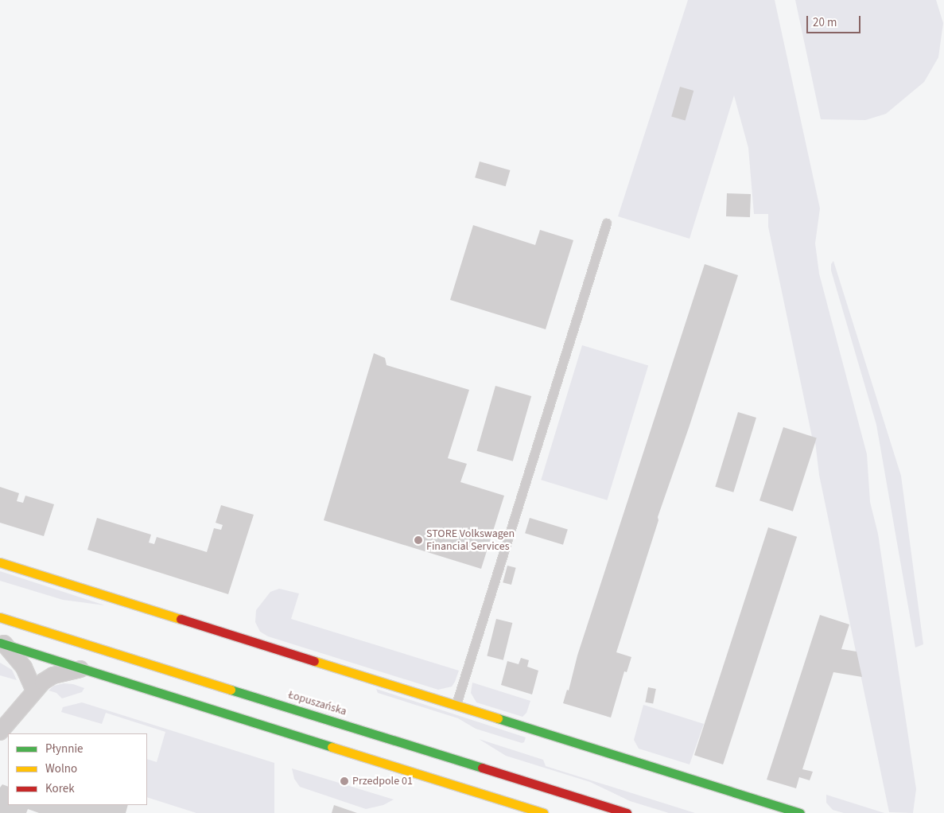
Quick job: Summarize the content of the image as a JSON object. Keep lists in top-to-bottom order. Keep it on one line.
{"streets":{"main road":["Łopuszańska"]},"places":["STORE Volkswagen Financial Services","Przedpole 01"],"legend":["Płynnie","Wolno","Korek"],"scale_bar":"20 m"}
